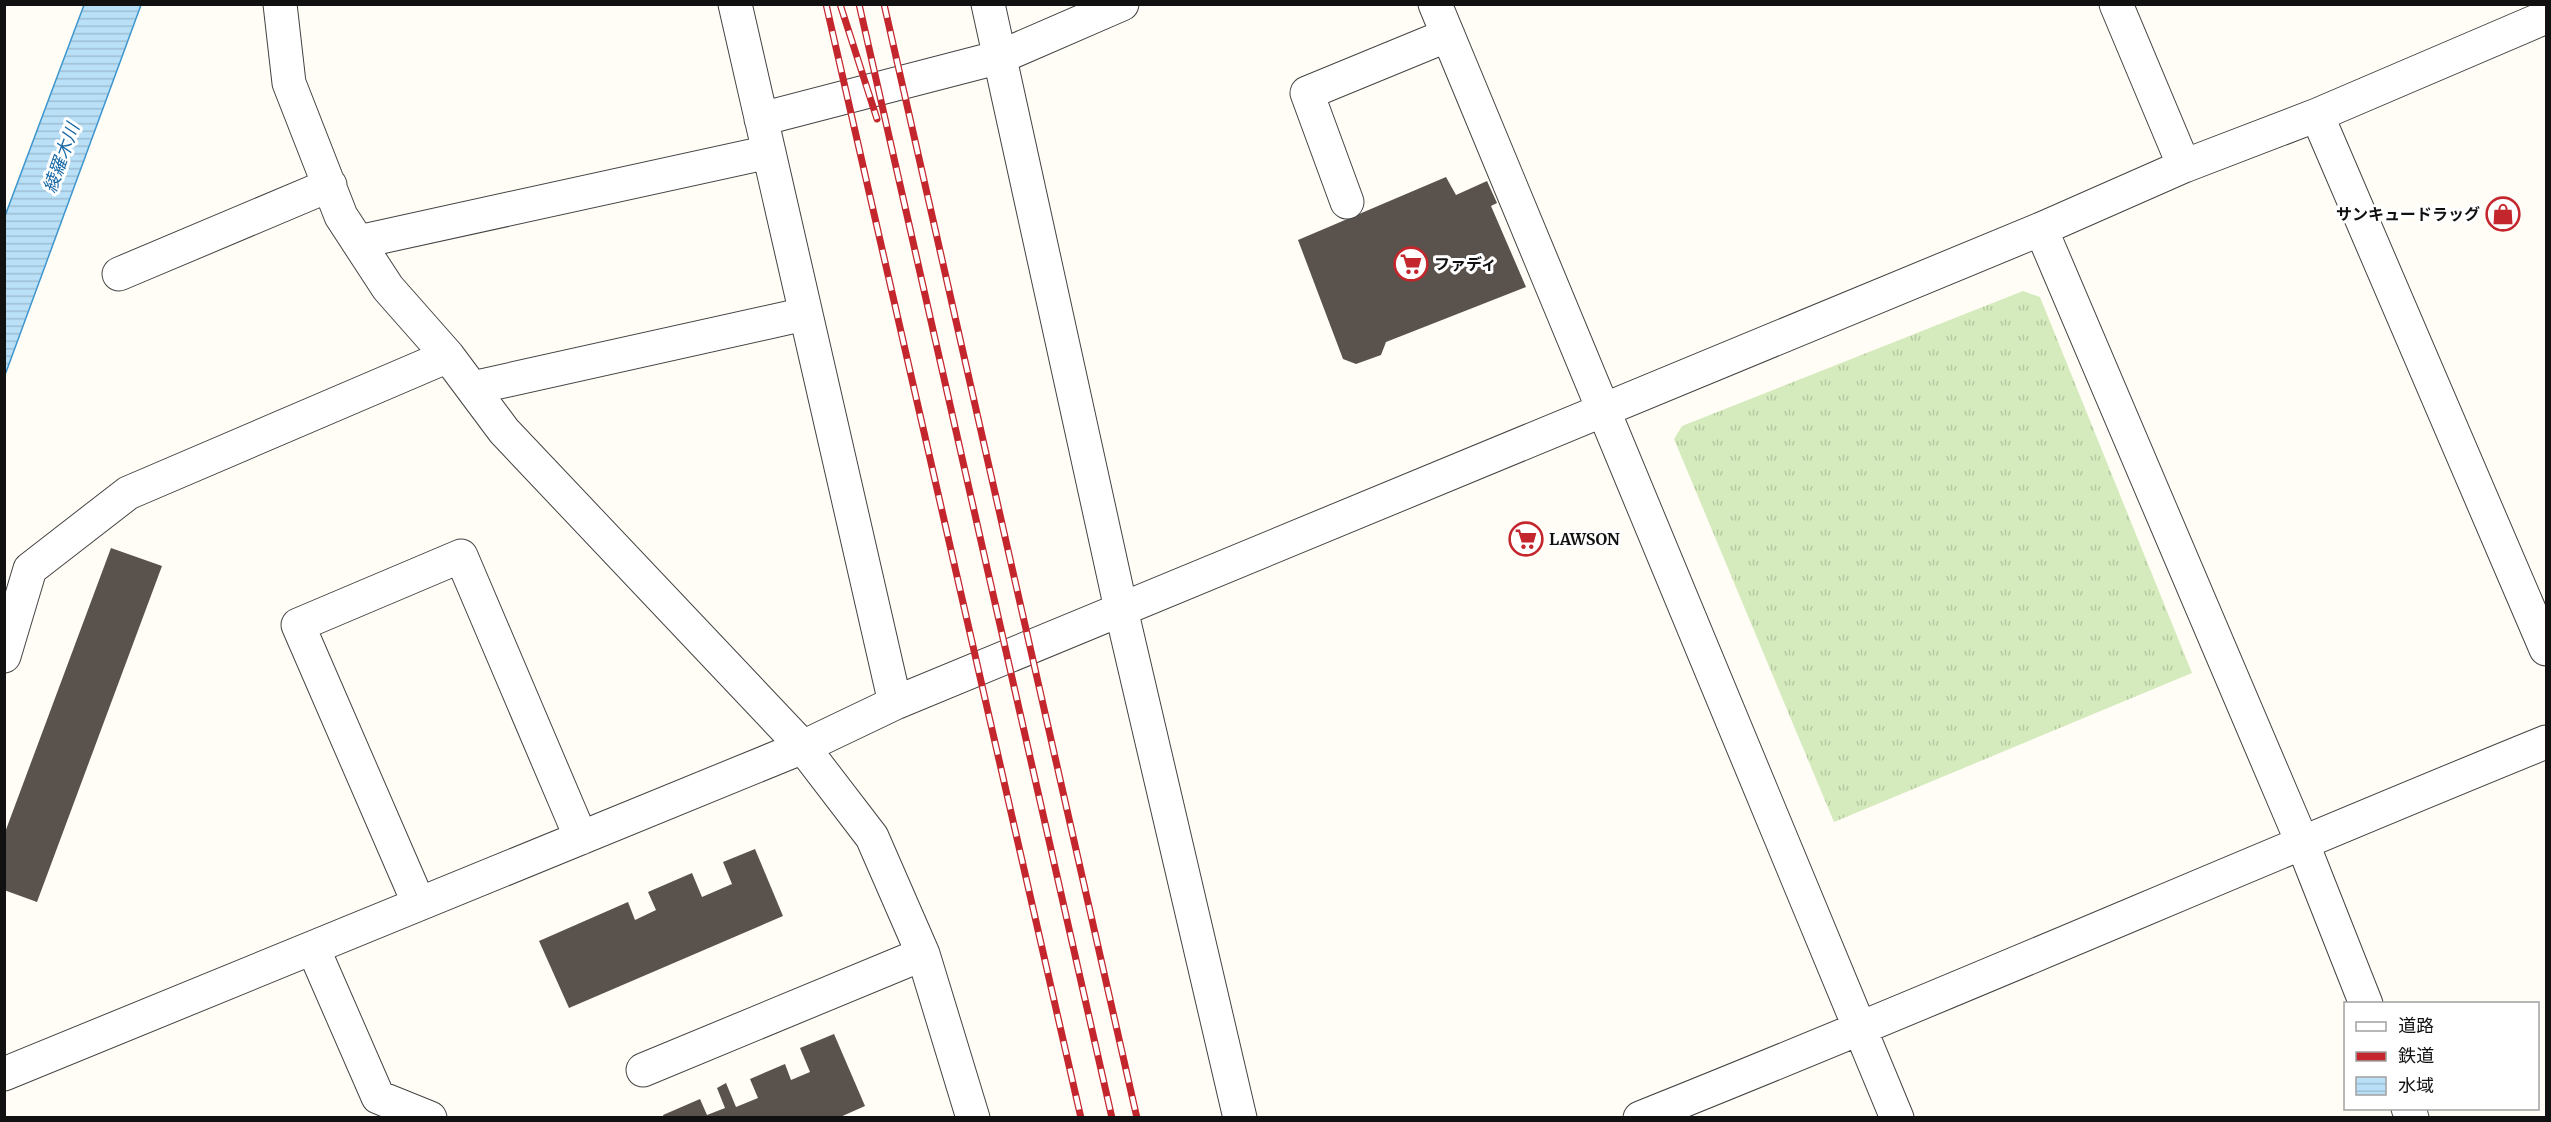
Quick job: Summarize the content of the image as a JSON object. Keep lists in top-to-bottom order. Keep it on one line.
{"water":["綾羅木川"],"places":{"shop":["サンキュードラッグ"],"supermarket":["ファディ","LAWSON"]},"legend":["道路","鉄道","水域"]}
